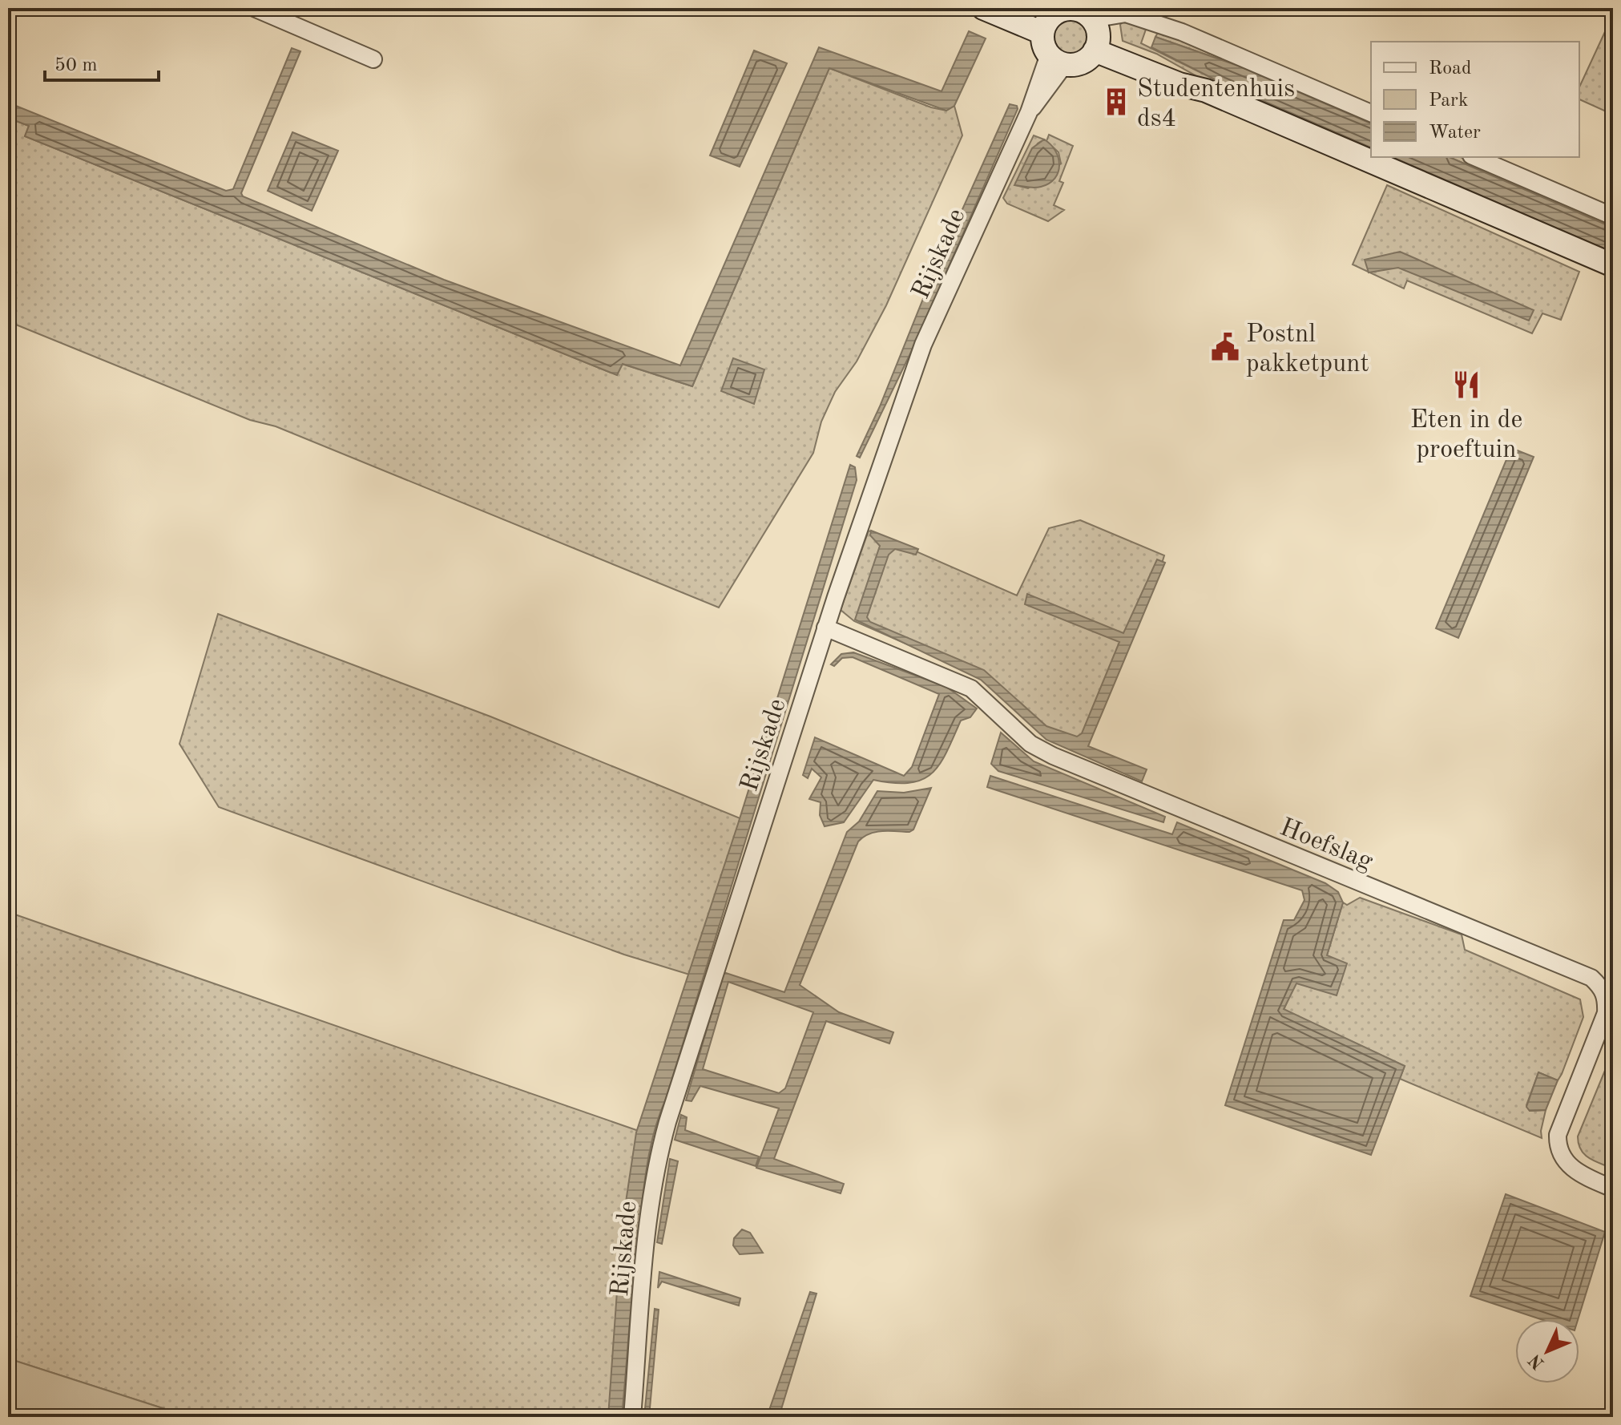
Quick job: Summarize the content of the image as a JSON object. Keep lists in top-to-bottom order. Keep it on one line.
{"streets":{"street":["Rijskade","Hoefslag"]},"crossings":[["Rijskade","Hoefslag"]],"places":{"building":["Studentenhuis ds4"],"public building":["Postnl pakketpunt"],"restaurant":["Eten in de proeftuin"]},"legend":["Road","Park","Water"],"scale_bar":"50 m","north":"bottom left"}
